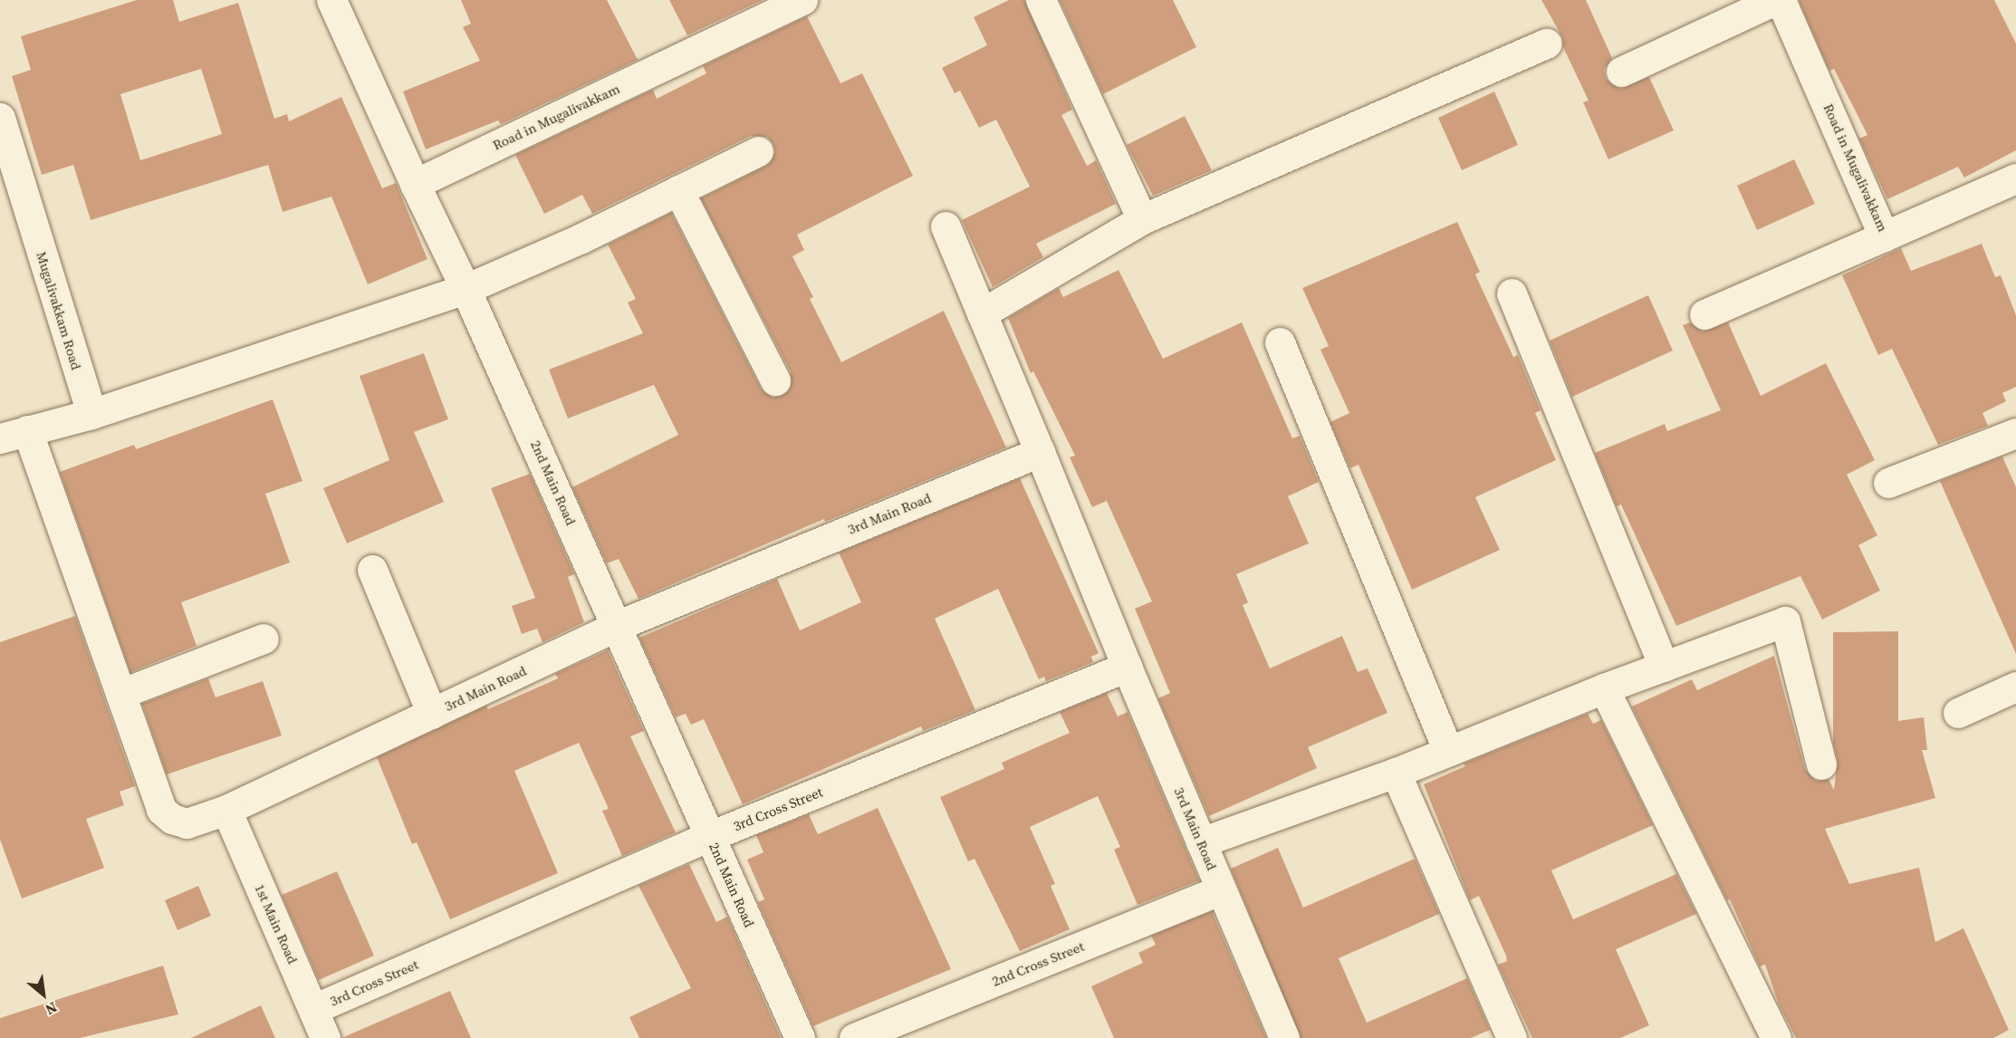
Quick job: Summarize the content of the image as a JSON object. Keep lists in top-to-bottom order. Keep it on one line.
{"streets":{"street":["Road in Mugalivakkam","Mugalivakkam Road","2nd Main Road","3rd Main Road","3rd Cross Street","1st Main Road","2nd Cross Street"]},"crossings":[["2nd Main Road","3rd Main Road"],["2nd Main Road","3rd Cross Street"],["3rd Main Road","3rd Cross Street"],["3rd Main Road","1st Main Road"],["3rd Main Road","2nd Cross Street"],["3rd Cross Street","1st Main Road"]],"north":"bottom right"}
